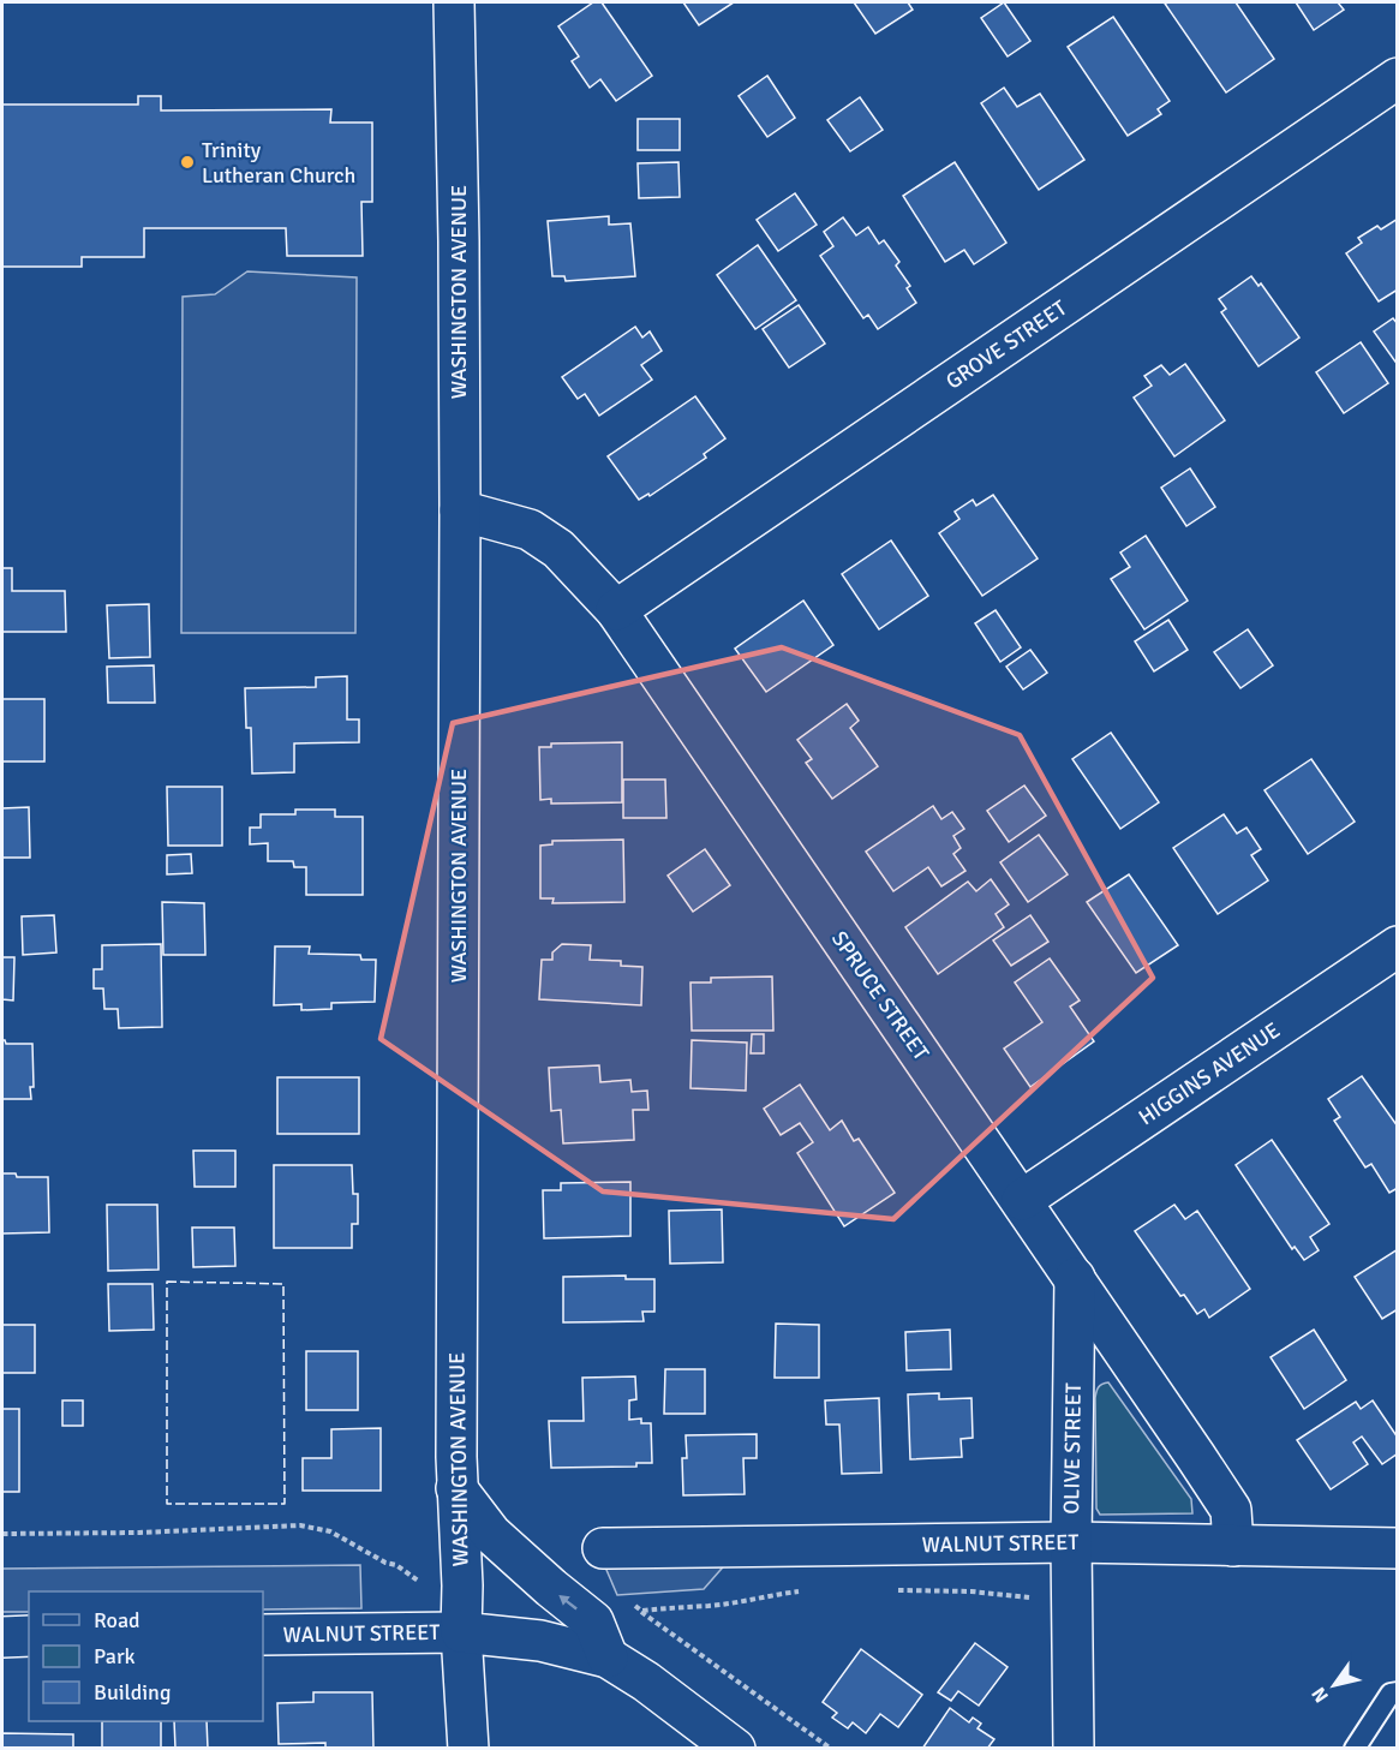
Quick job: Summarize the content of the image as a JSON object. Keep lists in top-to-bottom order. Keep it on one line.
{"streets":{"street":["WASHINGTON AVENUE","GROVE STREET","SPRUCE STREET","HIGGINS AVENUE","OLIVE STREET","WALNUT STREET"]},"crossings":[["WASHINGTON AVENUE","SPRUCE STREET"],["WASHINGTON AVENUE","WALNUT STREET"],["GROVE STREET","SPRUCE STREET"],["SPRUCE STREET","HIGGINS AVENUE"],["SPRUCE STREET","OLIVE STREET"],["SPRUCE STREET","WALNUT STREET"],["OLIVE STREET","WALNUT STREET"]],"places":["Trinity Lutheran Church"],"legend":["Road","Park","Building"],"north":"bottom left"}
